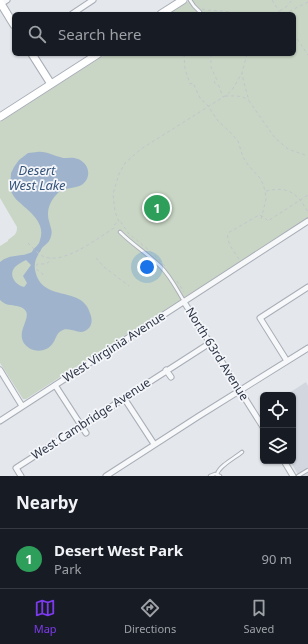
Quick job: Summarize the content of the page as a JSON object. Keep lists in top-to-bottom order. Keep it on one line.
{"streets":{"street":["West Virginia Avenue","North 63rd Avenue","West Cambridge Avenue"]},"crossings":[["West Virginia Avenue","North 63rd Avenue"],["North 63rd Avenue","West Cambridge Avenue"]],"water":["Desert West Lake"],"page":{"search":"Search here","pins":"1","heading":"Nearby","list":[{"mark":"1","name":"Desert West Park","note":"Park","value":"90 m"}],"nav":["Map","Directions","Saved"]}}
